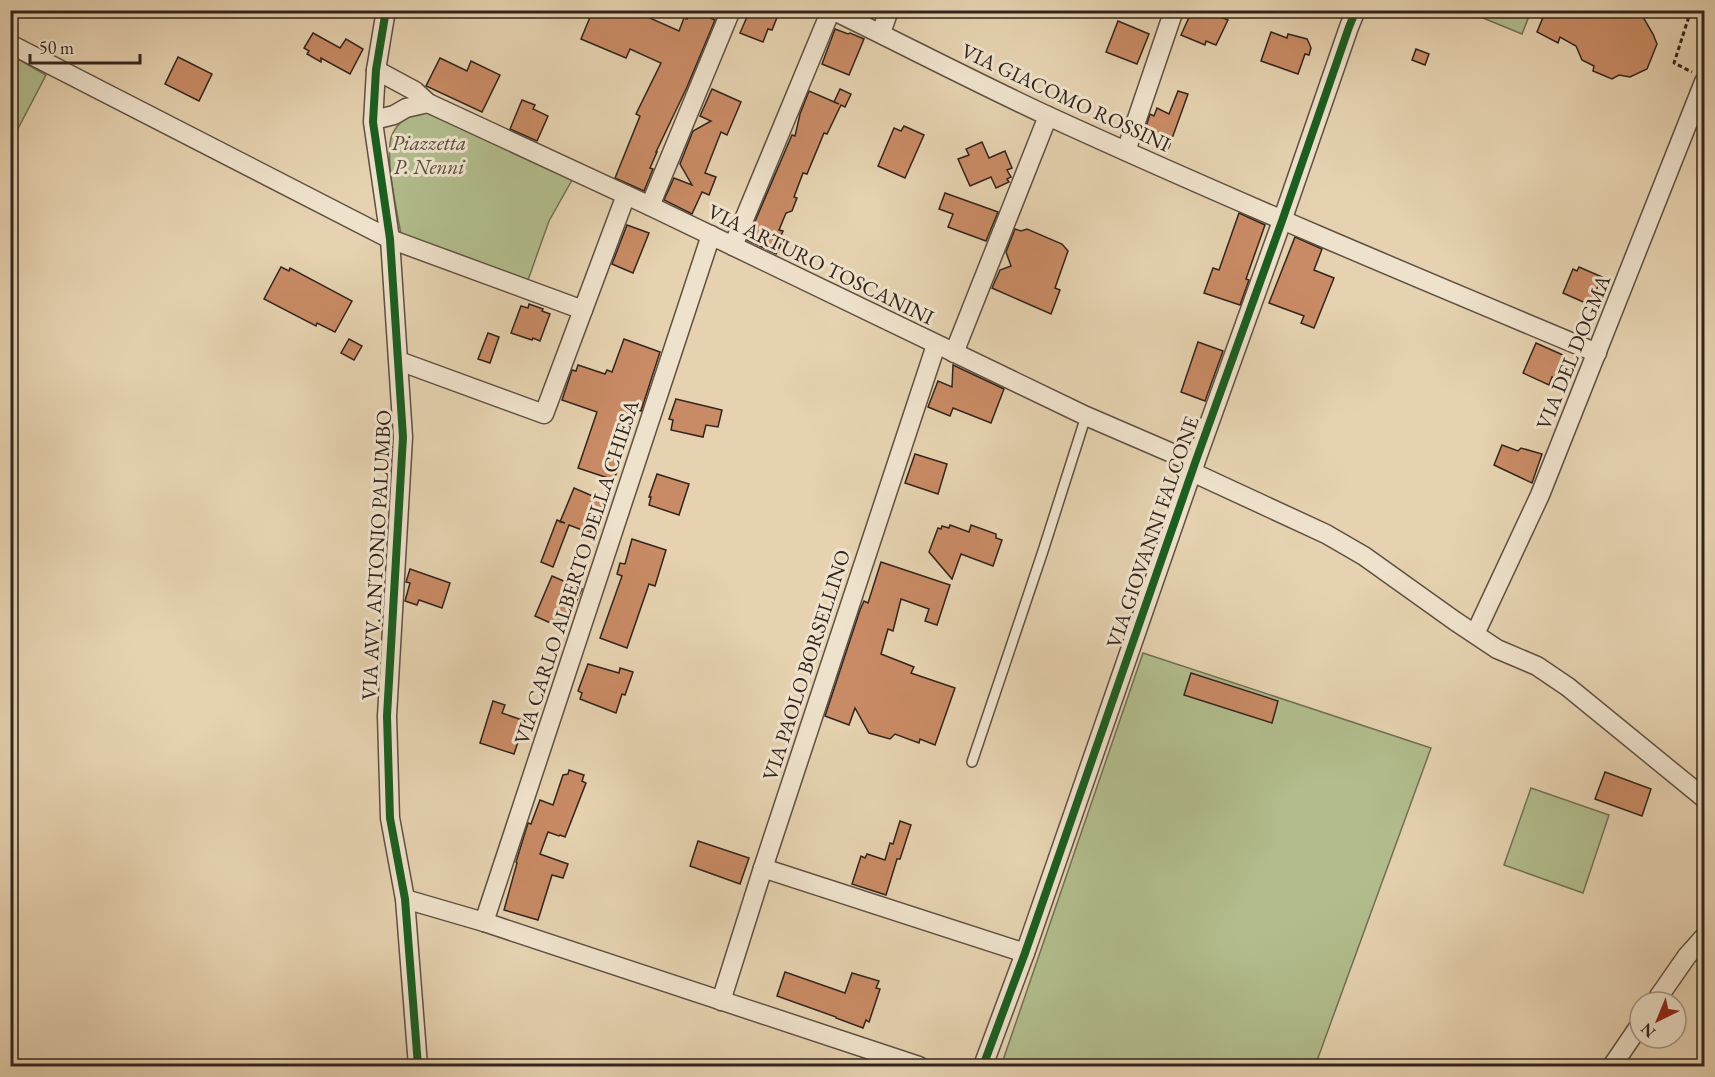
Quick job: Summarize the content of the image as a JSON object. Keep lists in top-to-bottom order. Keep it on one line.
{"streets":{"street":["VIA GIACOMO ROSSINI","VIA ARTURO TOSCANINI","VIA DEL DOGMA","VIA GIOVANNI FALCONE","VIA AVV. ANTONIO PALUMBO","VIA CARLO ALBERTO DELLA CHIESA","VIA PAOLO BORSELLINO"]},"crossings":[["VIA GIACOMO ROSSINI","VIA DEL DOGMA"],["VIA GIACOMO ROSSINI","VIA GIOVANNI FALCONE"],["VIA ARTURO TOSCANINI","VIA DEL DOGMA"],["VIA ARTURO TOSCANINI","VIA GIOVANNI FALCONE"],["VIA ARTURO TOSCANINI","VIA AVV. ANTONIO PALUMBO"],["VIA ARTURO TOSCANINI","VIA CARLO ALBERTO DELLA CHIESA"],["VIA ARTURO TOSCANINI","VIA PAOLO BORSELLINO"]],"parks":["Piazzetta P. Nenni"],"scale_bar":"50 m","north":"bottom left"}
